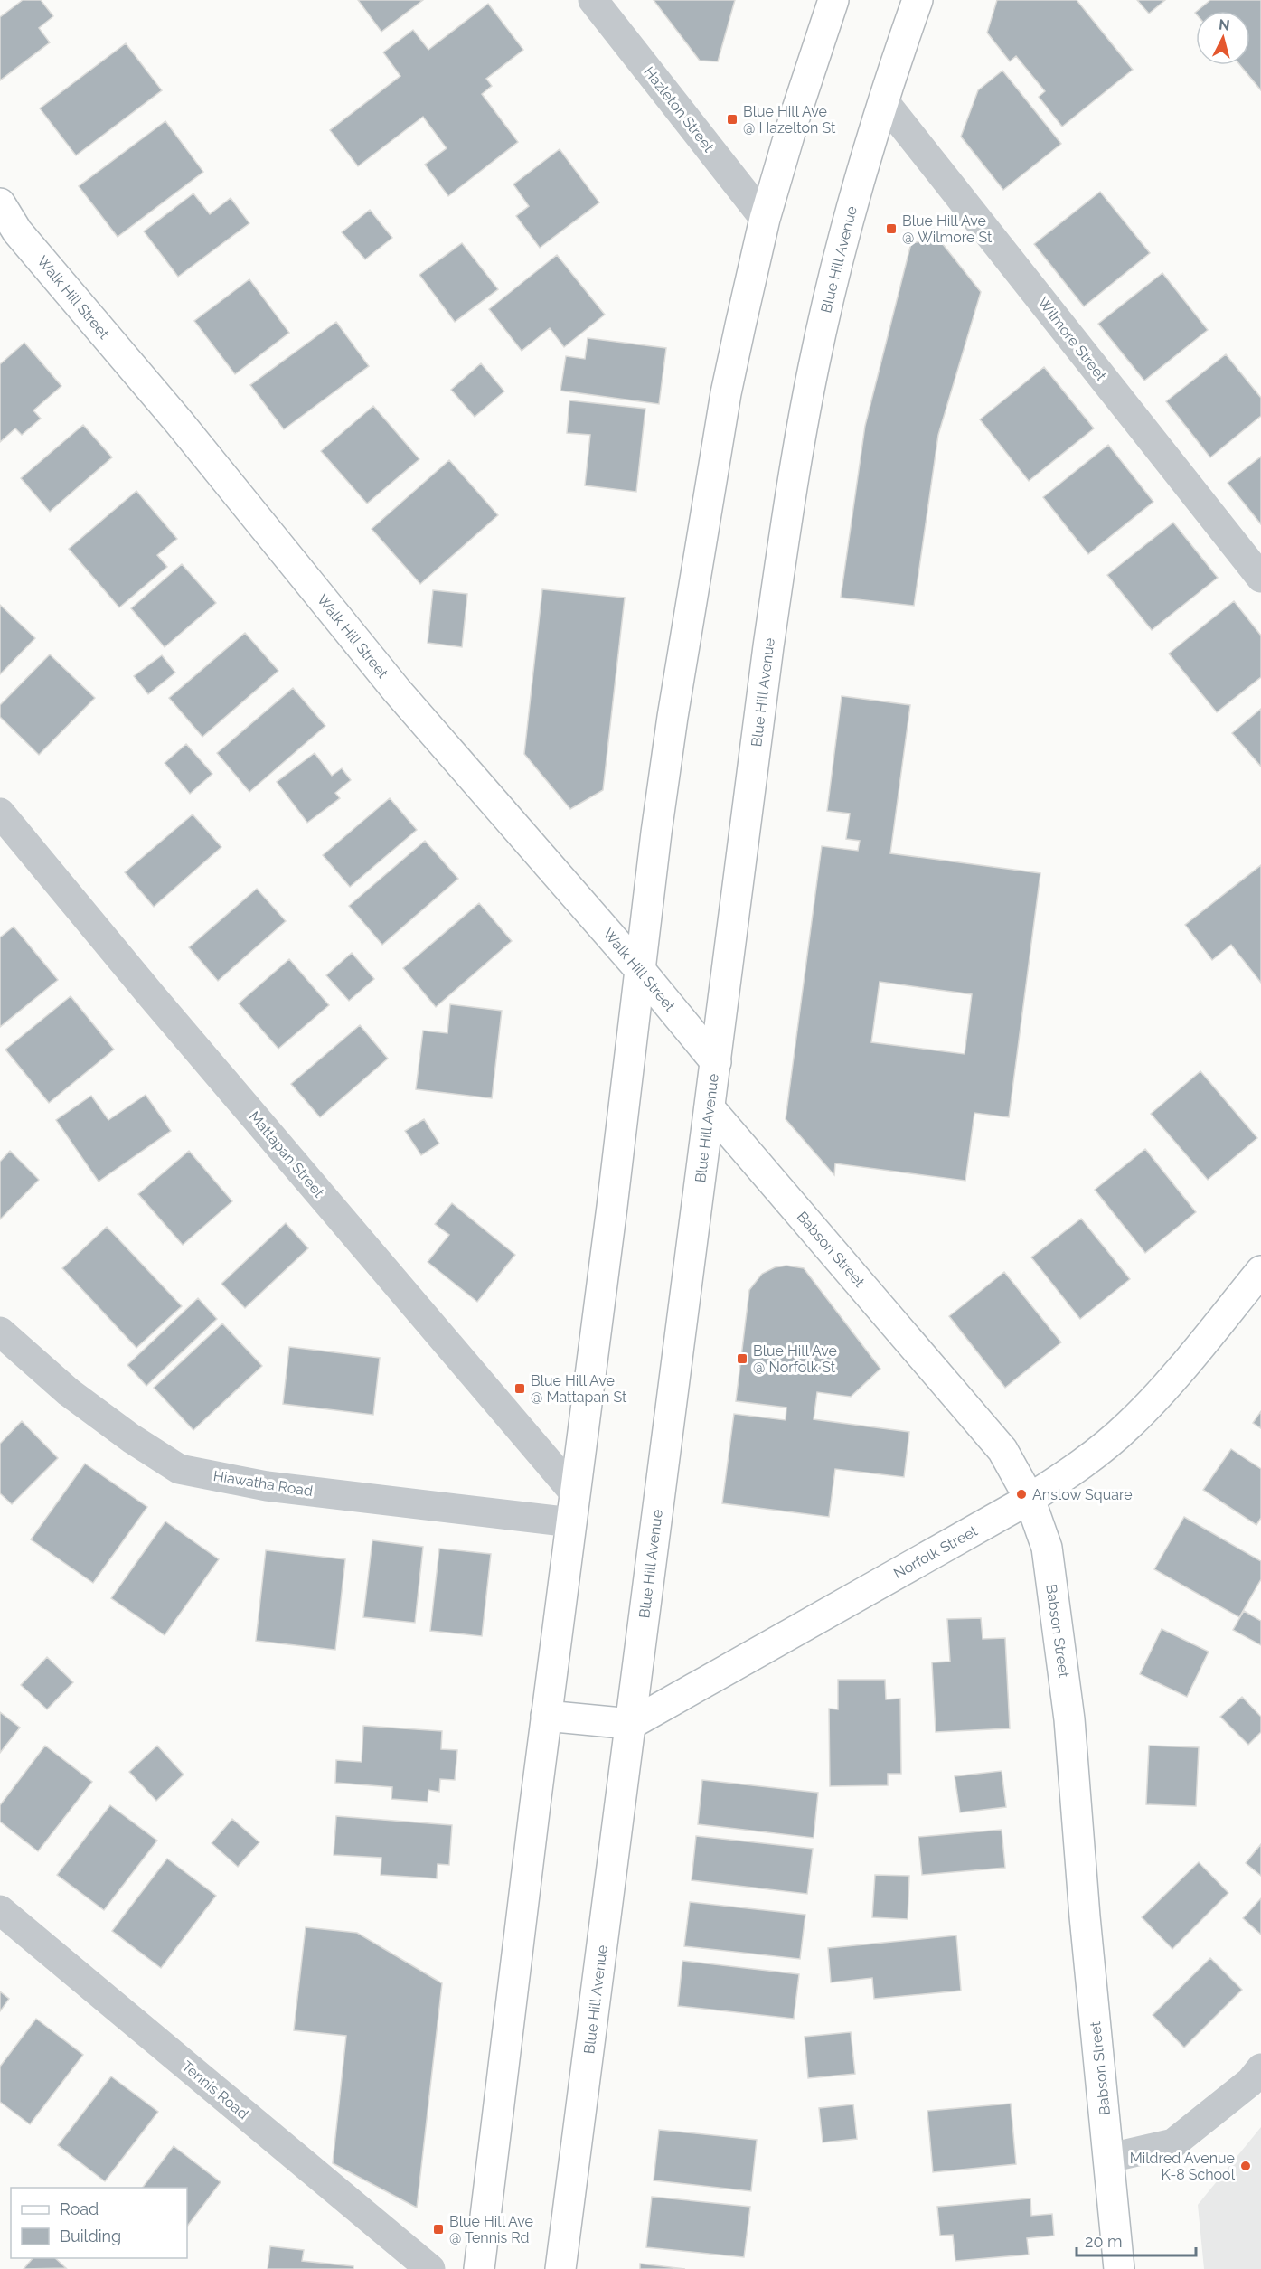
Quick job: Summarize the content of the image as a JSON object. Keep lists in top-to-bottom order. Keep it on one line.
{"streets":{"main road":["Blue Hill Avenue","Walk Hill Street","Babson Street","Norfolk Street"],"street":["Hazleton Street","Wilmore Street","Mattapan Street","Hiawatha Road","Tennis Road"]},"crossings":[["Blue Hill Avenue","Walk Hill Street"],["Blue Hill Avenue","Wilmore Street"],["Blue Hill Avenue","Babson Street"],["Blue Hill Avenue","Norfolk Street"],["Babson Street","Norfolk Street"]],"places":{"transit":["Blue Hill Ave @ Hazelton St","Blue Hill Ave @ Wilmore St","Blue Hill Ave @ Norfolk St","Blue Hill Ave @ Mattapan St","Blue Hill Ave @ Tennis Rd"],"other":["Anslow Square","Mildred Avenue K-8 School"]},"legend":["Road","Building"],"scale_bar":"20 m","north":"top"}
